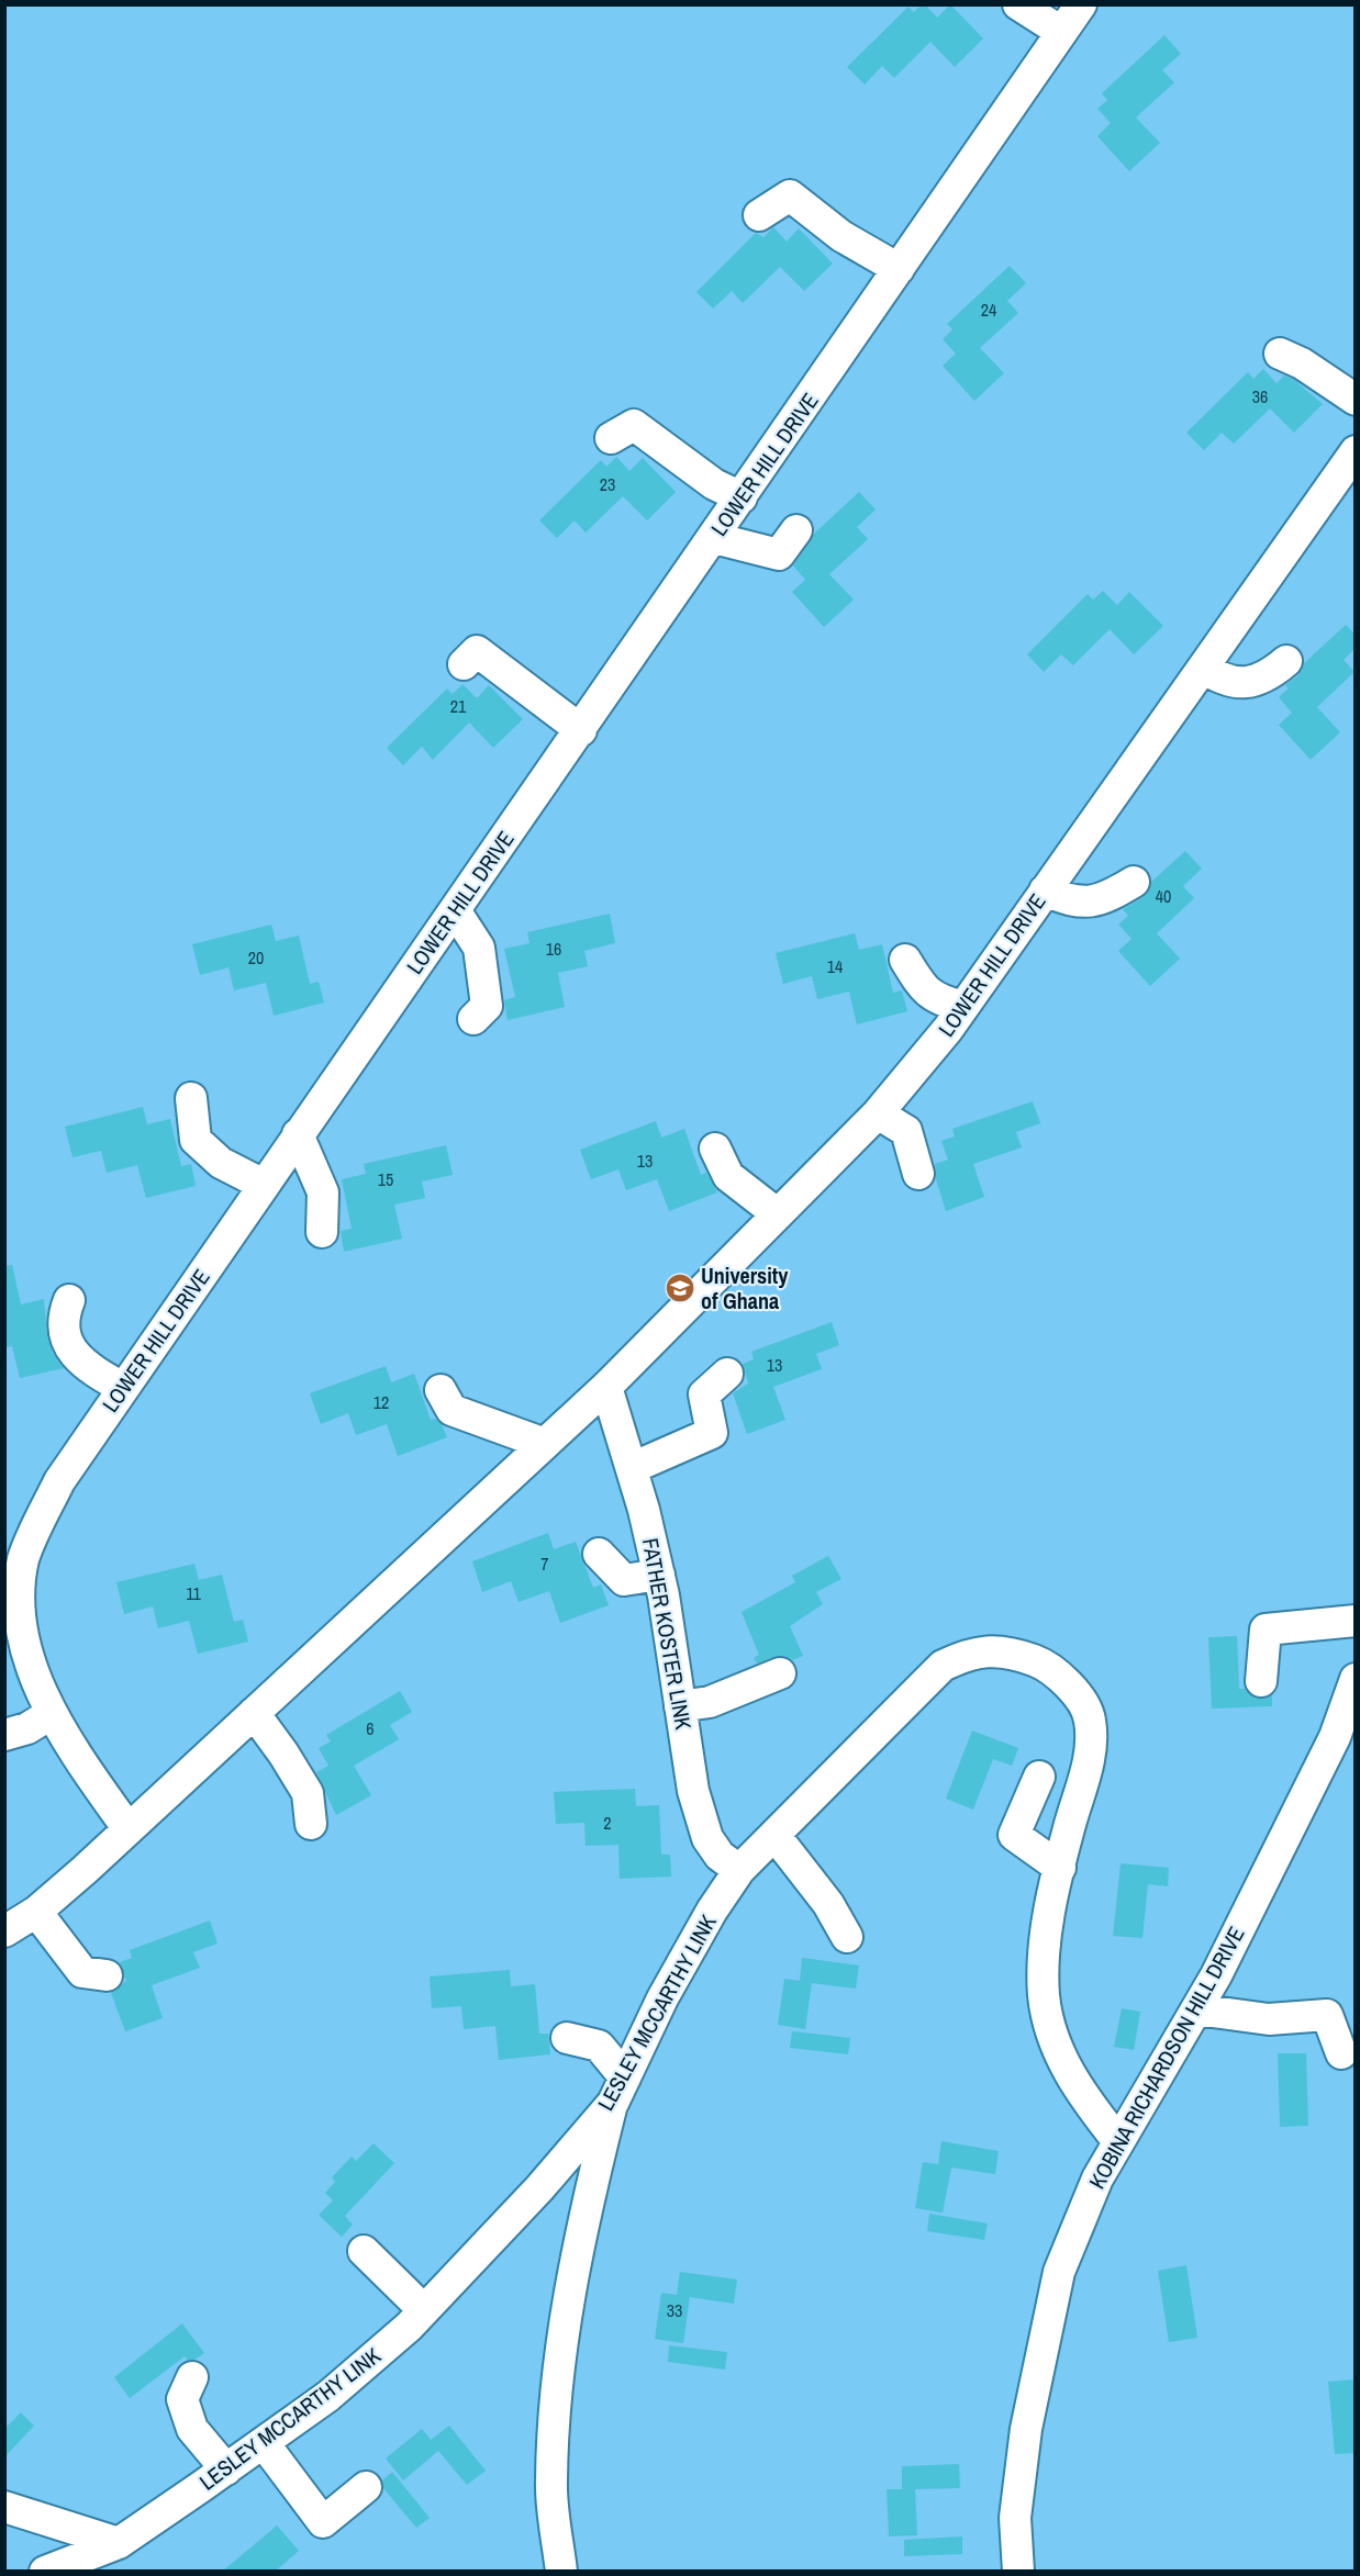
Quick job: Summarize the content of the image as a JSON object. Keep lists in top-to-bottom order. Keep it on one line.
{"streets":{"street":["LOWER HILL DRIVE","FATHER KOSTER LINK","LESLEY MCCARTHY LINK","KOBINA RICHARDSON HILL DRIVE"]},"crossings":[["LOWER HILL DRIVE","FATHER KOSTER LINK"],["FATHER KOSTER LINK","LESLEY MCCARTHY LINK"],["LESLEY MCCARTHY LINK","KOBINA RICHARDSON HILL DRIVE"]],"places":{"school or university":["University of Ghana"]},"house_numbers":["24","36","23","21","40","16","20","14","13","15","13","12","7","11","6","2","33"]}
